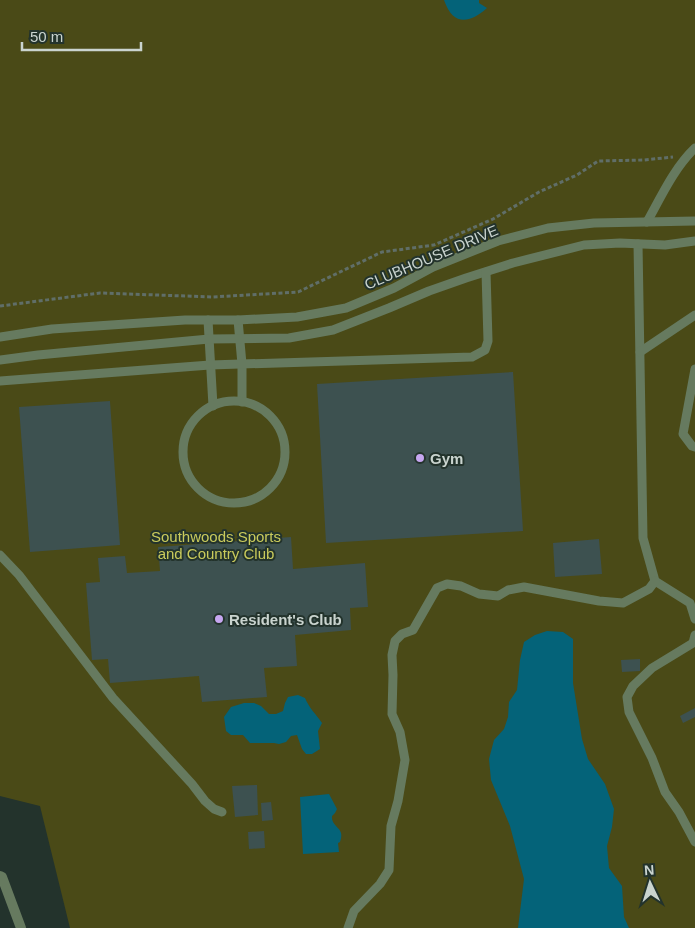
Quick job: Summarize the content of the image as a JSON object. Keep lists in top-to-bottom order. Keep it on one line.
{"streets":{"lane":["CLUBHOUSE DRIVE"]},"parks":["Southwoods Sports and Country Club"],"places":["Gym","Resident's Club"],"scale_bar":"50 m","north":"top"}
